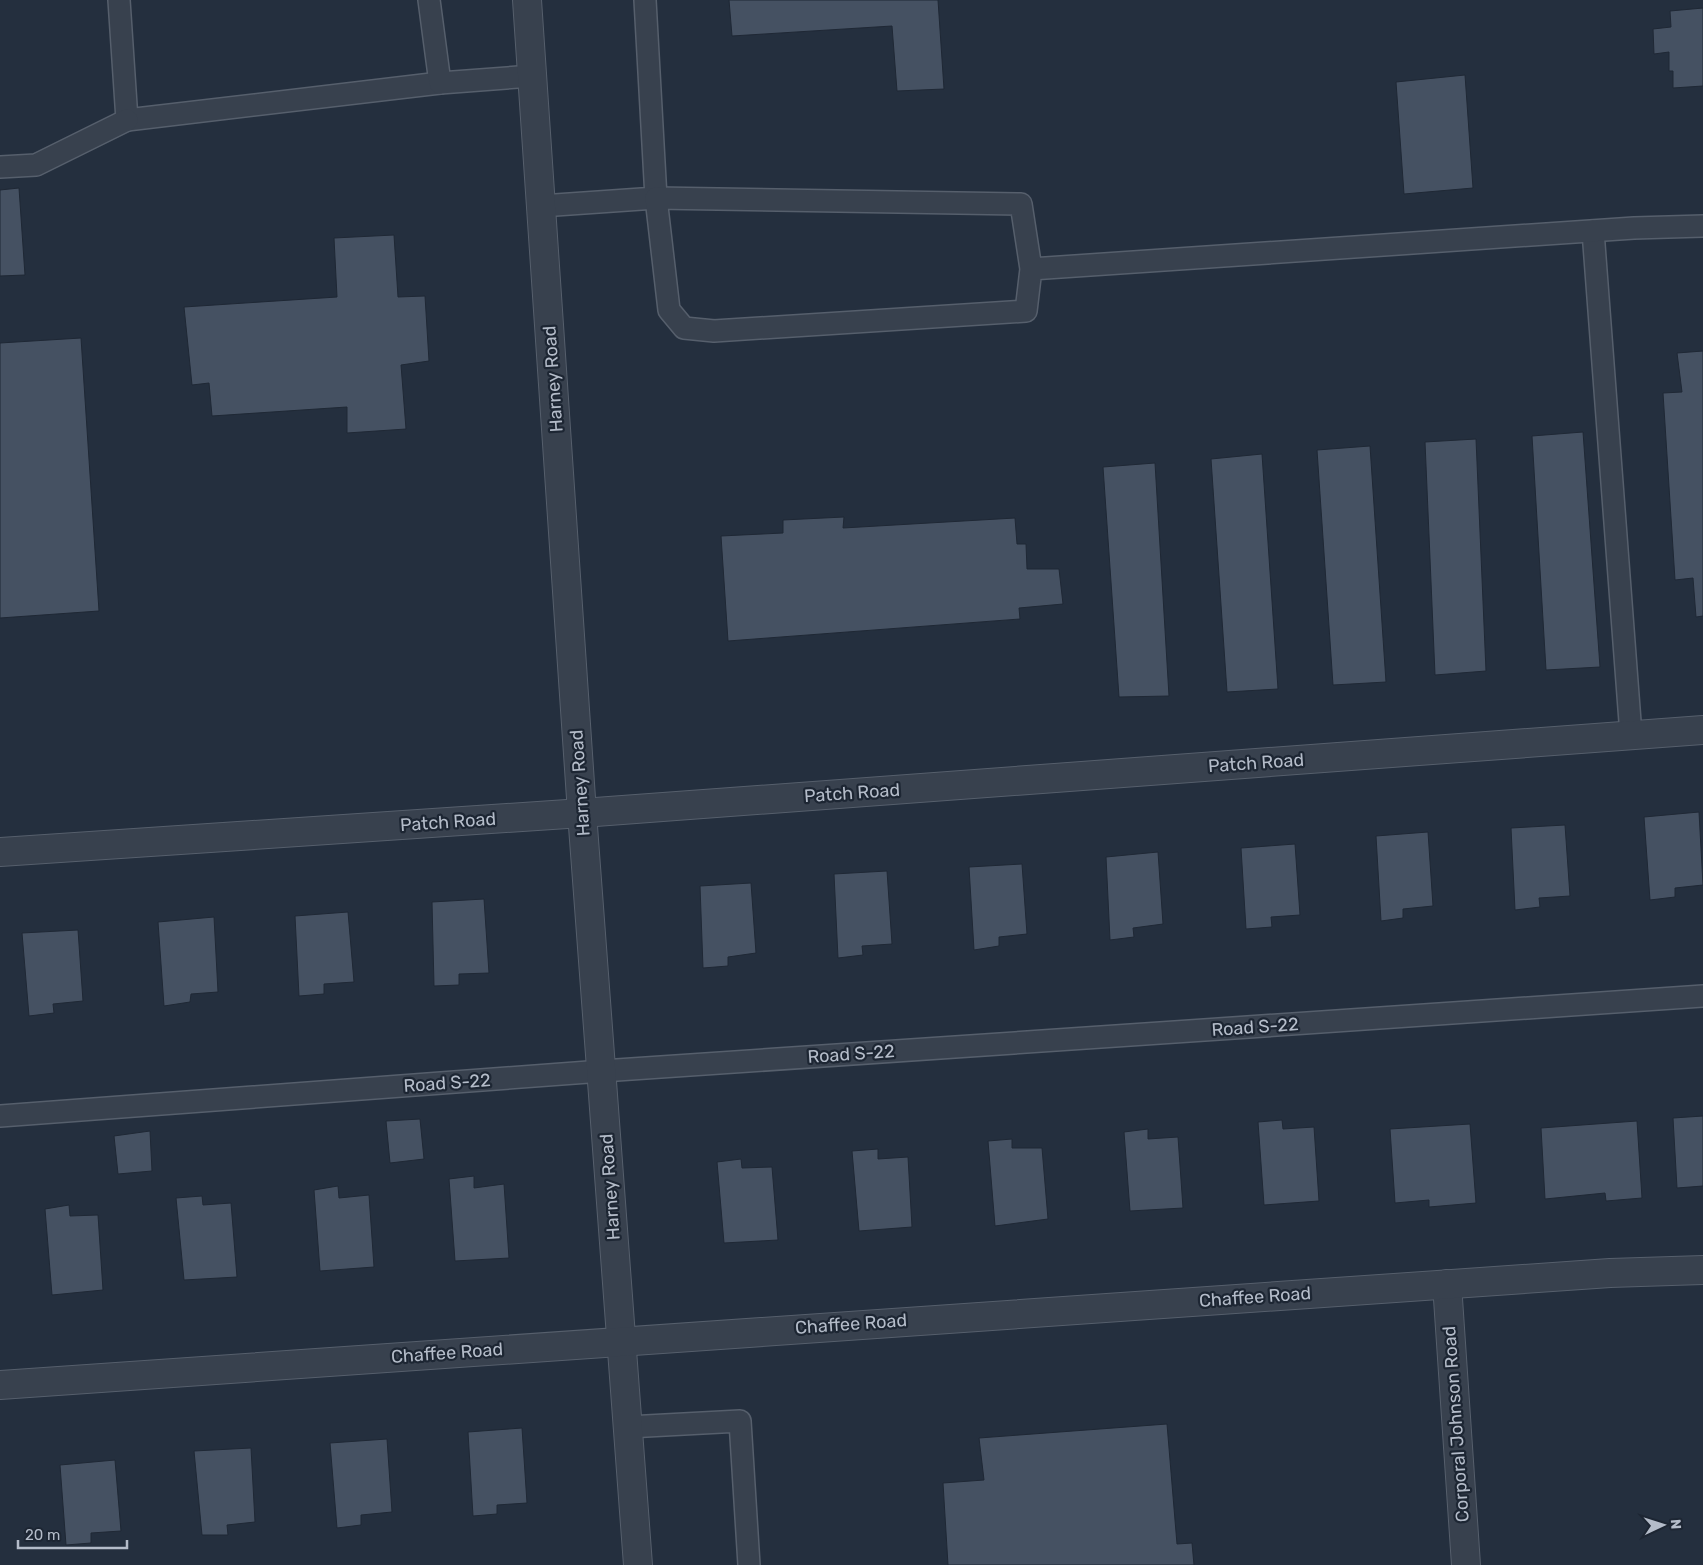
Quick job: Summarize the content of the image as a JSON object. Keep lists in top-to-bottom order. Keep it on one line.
{"streets":{"street":["Harney Road","Patch Road","Chaffee Road","Corporal Johnson Road"],"lane":["Road S-22"]},"crossings":[["Harney Road","Patch Road"],["Harney Road","Road S-22"],["Harney Road","Chaffee Road"],["Chaffee Road","Corporal Johnson Road"]],"scale_bar":"20 m","north":"right"}
